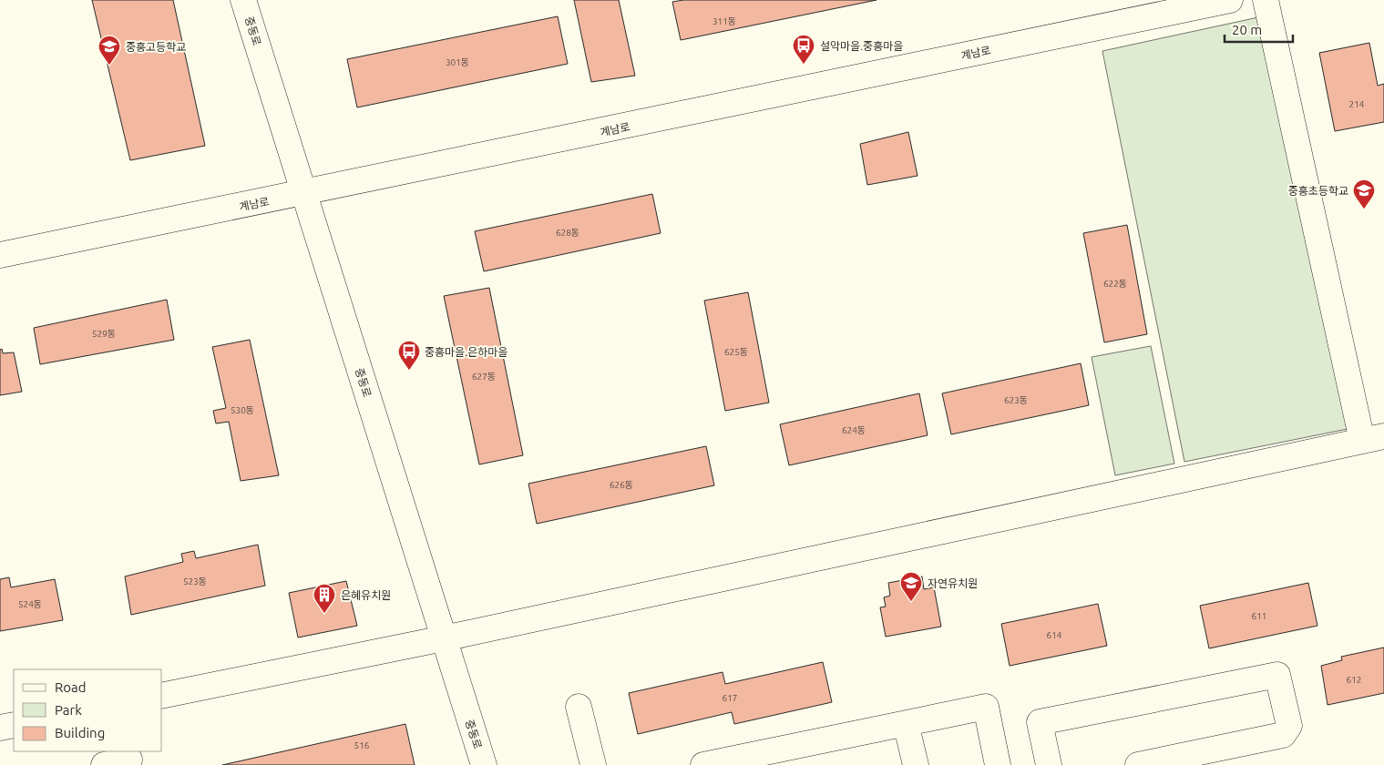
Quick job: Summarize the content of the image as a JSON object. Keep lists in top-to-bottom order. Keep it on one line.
{"streets":{"street":["중동로","계남로"]},"crossings":[["중동로","계남로"]],"places":{"bus stop":["설악마을.중흥마을","중흥마을.은하마을"],"school or university":["중흥고등학교","중흥초등학교","자연유치원"],"building":["은혜유치원"]},"house_numbers":["311동","301동","214","628동","622동","529동","625동","627동","623동","530동","624동","626동","523동","524동","611","614","612","617","516"],"legend":["Road","Park","Building"],"scale_bar":"20 m"}
